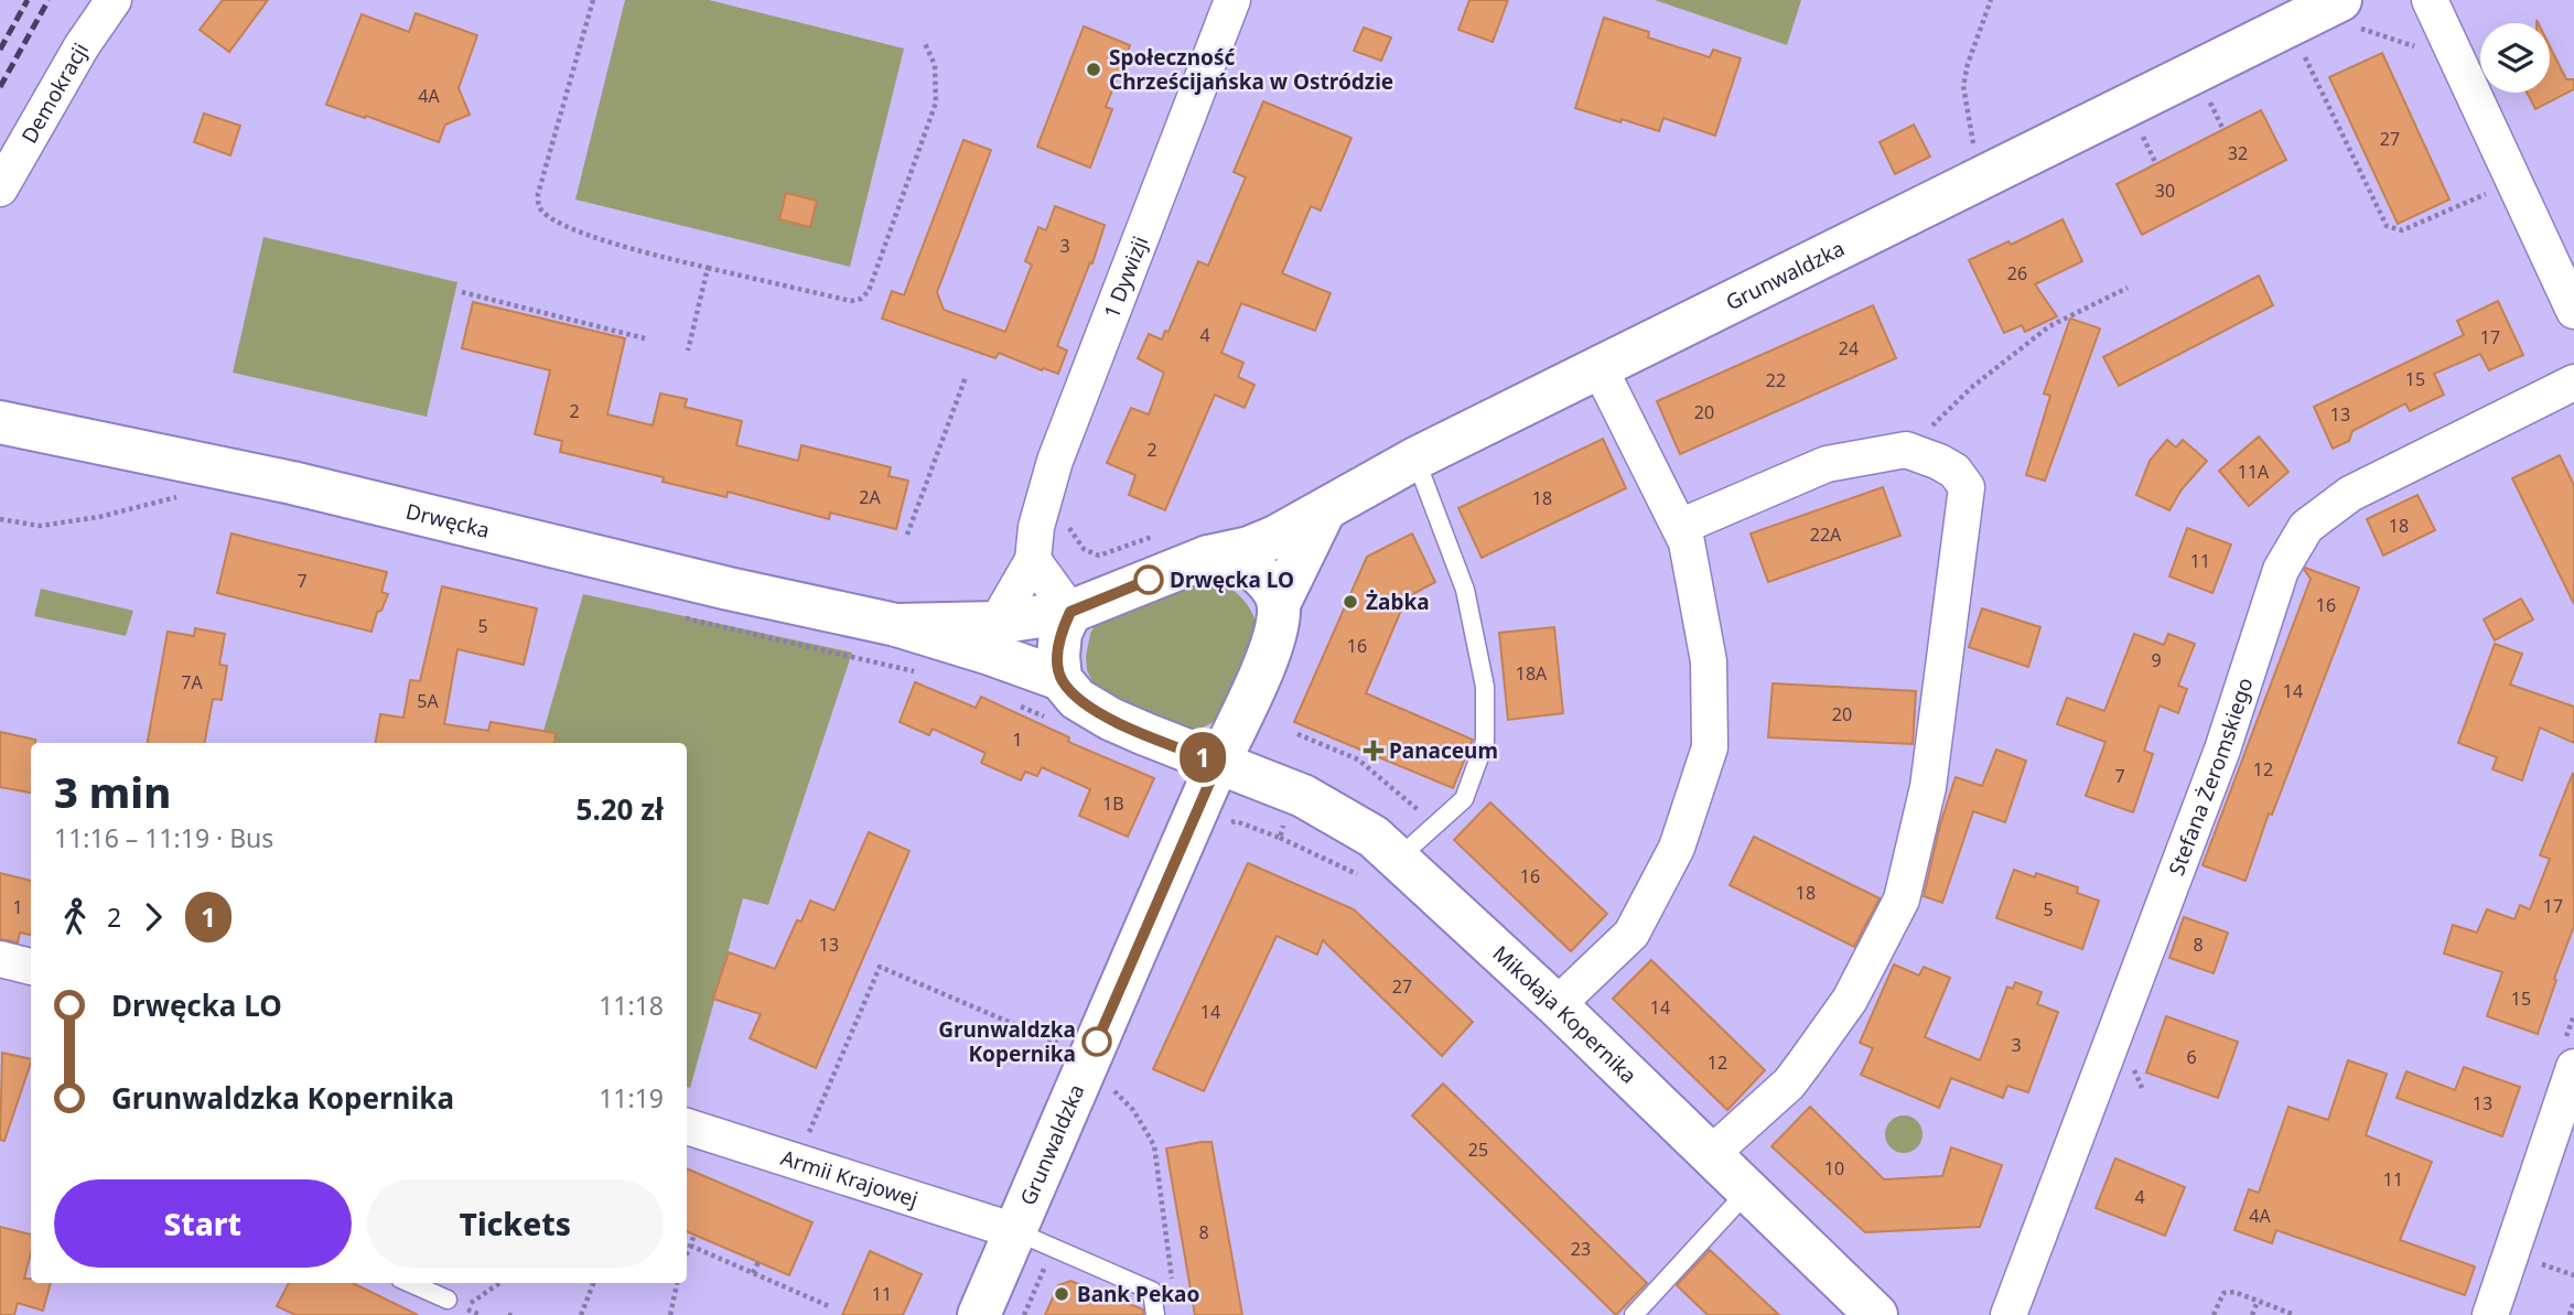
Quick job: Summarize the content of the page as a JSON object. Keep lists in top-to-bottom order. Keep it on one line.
{"streets":{"street":["Demokracji","Grunwaldzka","1 Dywizji","Drwęcka","Stefana Żeromskiego","Mikołaja Kopernika","Armii Krajowej"]},"crossings":[["Grunwaldzka","Drwęcka"],["Grunwaldzka","Mikołaja Kopernika"],["Grunwaldzka","Armii Krajowej"],["1 Dywizji","Drwęcka"],["Drwęcka","Mikołaja Kopernika"]],"places":{"other":["Społeczność Chrześcijańska w Ostródzie","Drwęcka LO","Żabka","Grunwaldzka Kopernika","Bank Pekao"],"health":["Panaceum"]},"lines":["bus line 1"],"house_numbers":["4A","27","32","30","3","26","4","17","24","15","22","2","20","13","2","11A","2A","18","18","22A","11","7","16","5","16","9","18A","7A","14","5A","20","1","12","7","1B","16","18","17","1","5","13","8","27","15","14","14","3","6","12","13","25","10","11","4","4A","8","23","11"],"page":{"on_map":"1","heading":["3 min","11:16 – 11:19 · Bus","5.20 zł"],"legs":["2","1"],"list":[{"name":"Drwęcka LO","value":"11:18"},{"name":"Grunwaldzka Kopernika","value":"11:19"}],"buttons":["Start","Tickets"]}}
